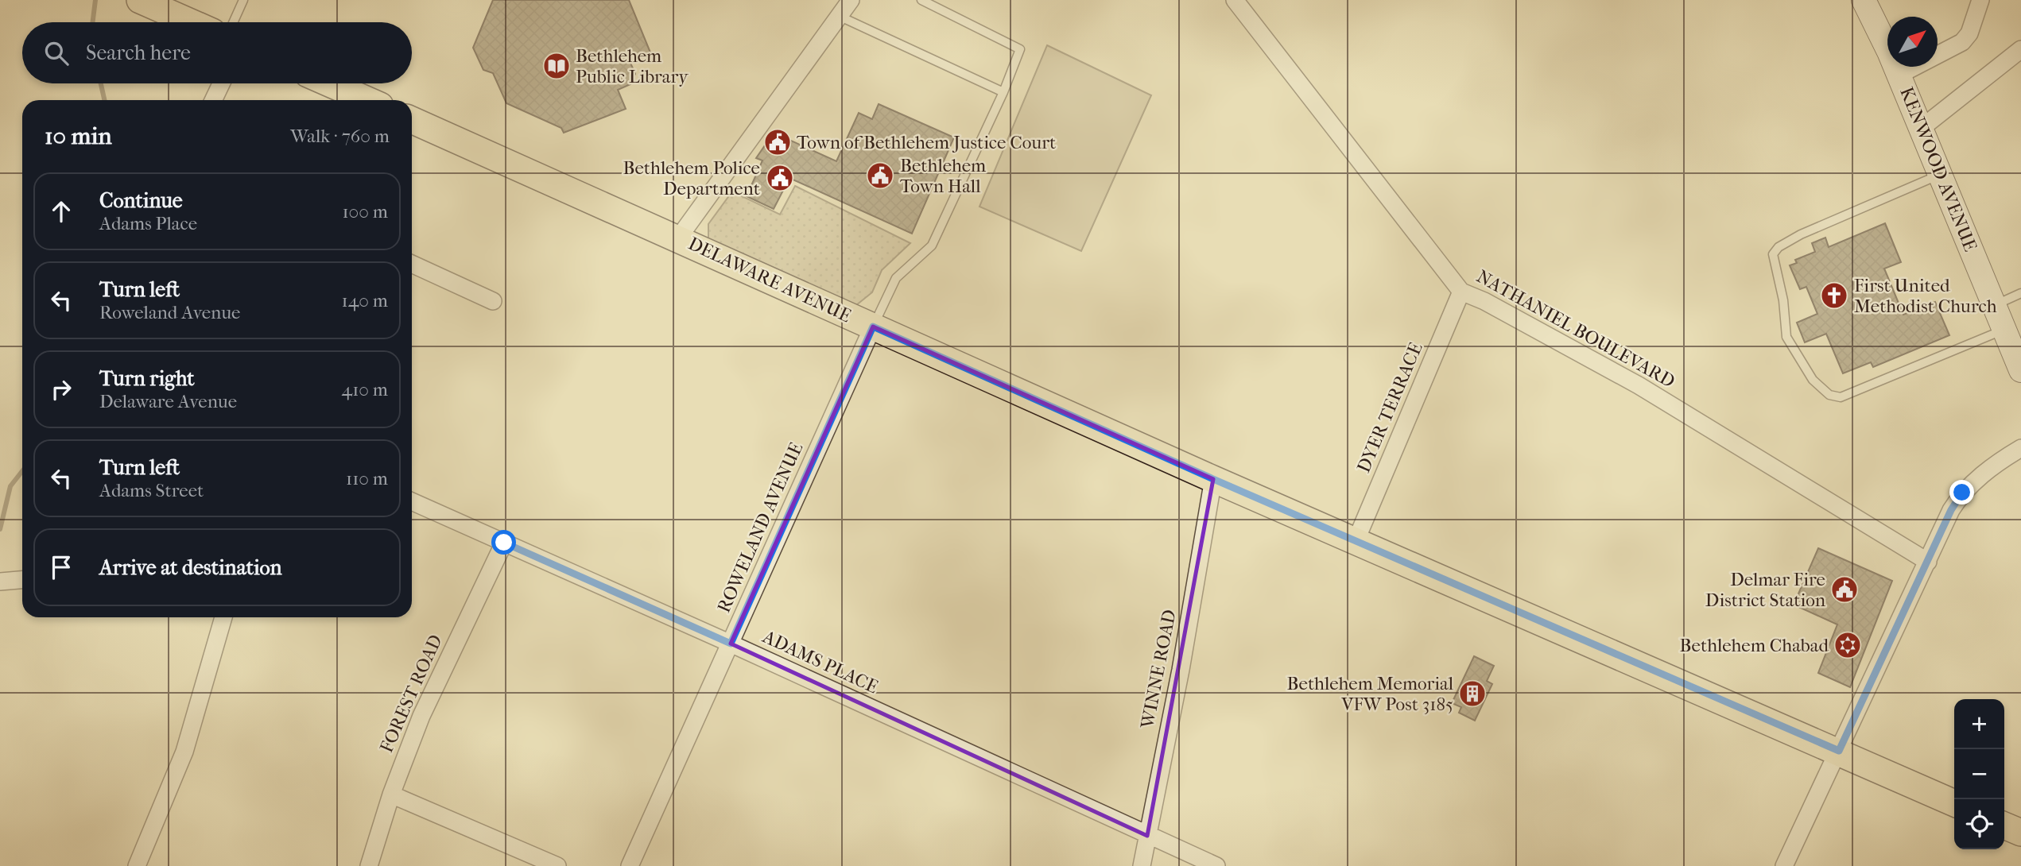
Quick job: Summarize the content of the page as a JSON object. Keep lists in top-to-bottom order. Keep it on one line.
{"streets":{"main road":["KENWOOD AVENUE","DELAWARE AVENUE"],"street":["NATHANIEL BOULEVARD","DYER TERRACE","ROWELAND AVENUE","ADAMS PLACE","WINNE ROAD","FOREST ROAD"]},"crossings":[["DELAWARE AVENUE","DYER TERRACE"],["DELAWARE AVENUE","ROWELAND AVENUE"],["DELAWARE AVENUE","WINNE ROAD"],["NATHANIEL BOULEVARD","DYER TERRACE"],["ROWELAND AVENUE","ADAMS PLACE"],["ADAMS PLACE","WINNE ROAD"],["ADAMS PLACE","FOREST ROAD"]],"places":{"library":["Bethlehem Public Library"],"public building":["Town of Bethlehem Justice Court","Bethlehem Town Hall","Bethlehem Police Department","Delmar Fire District Station"],"church":["First United Methodist Church"],"synagogue":["Bethlehem Chabad"],"building":["Bethlehem Memorial VFW Post 3185"]},"north":"top right","page":{"search":"Search here","heading":["10 min","Walk · 760 m"],"list":[["Continue","Adams Place","100 m"],["Turn left","Roweland Avenue","140 m"],["Turn right","Delaware Avenue","410 m"],["Turn left","Adams Street","110 m"],"Arrive at destination"],"map_buttons":["+","−"]}}
